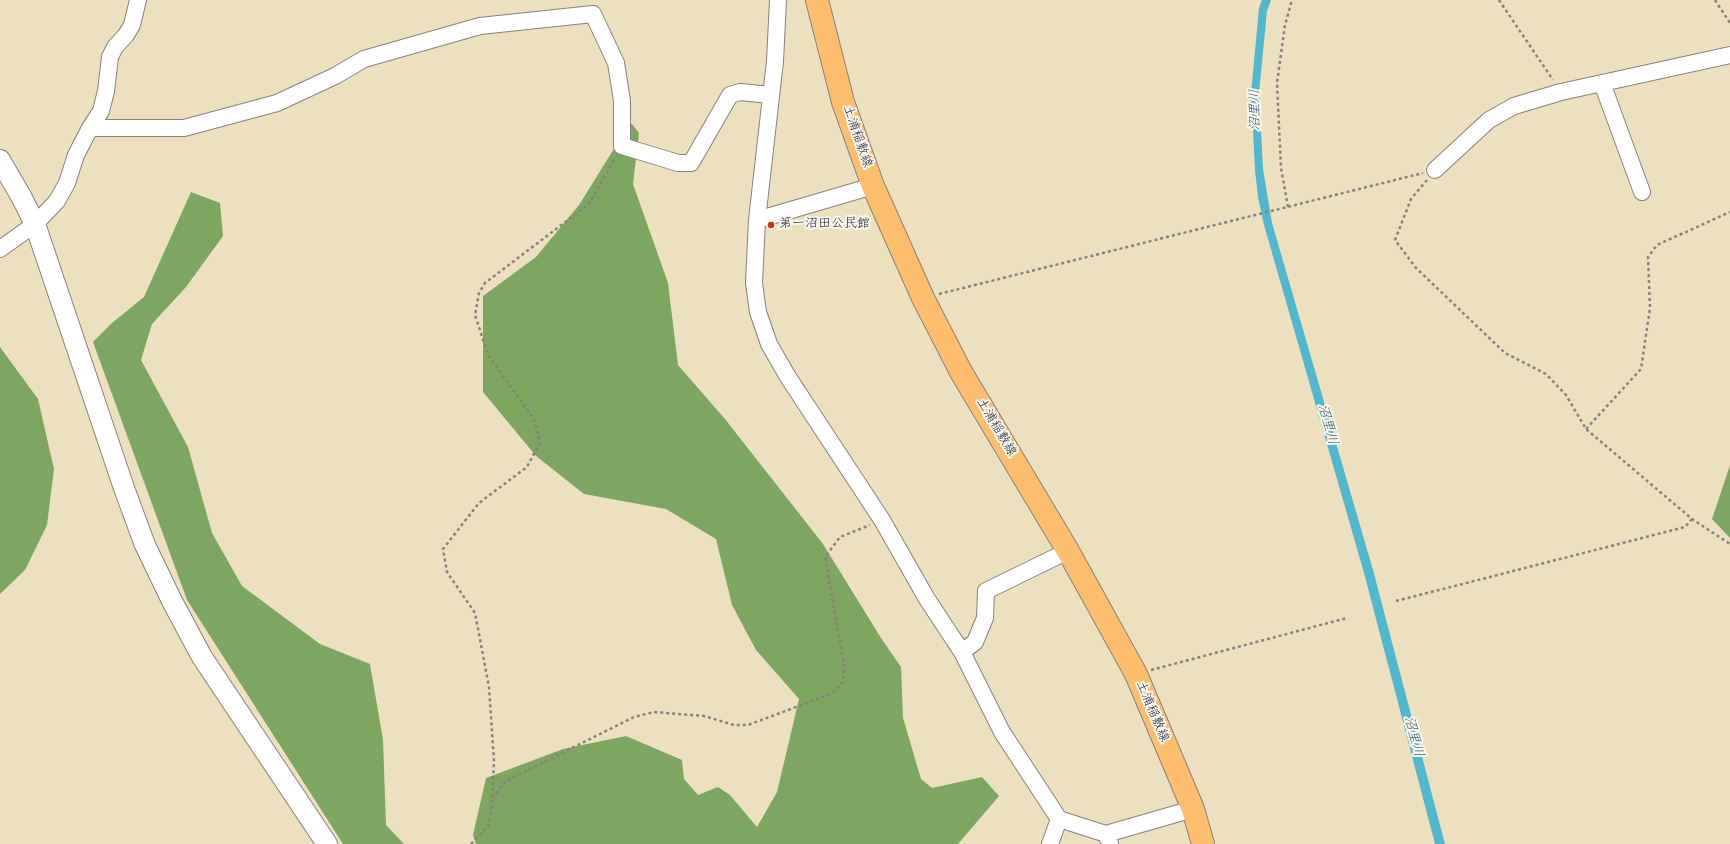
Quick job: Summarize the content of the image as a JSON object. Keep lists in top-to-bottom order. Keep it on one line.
{"streets":{"main road":["土浦稲敷線"]},"water":["沼里川"],"places":["第一沼田公民館"]}
